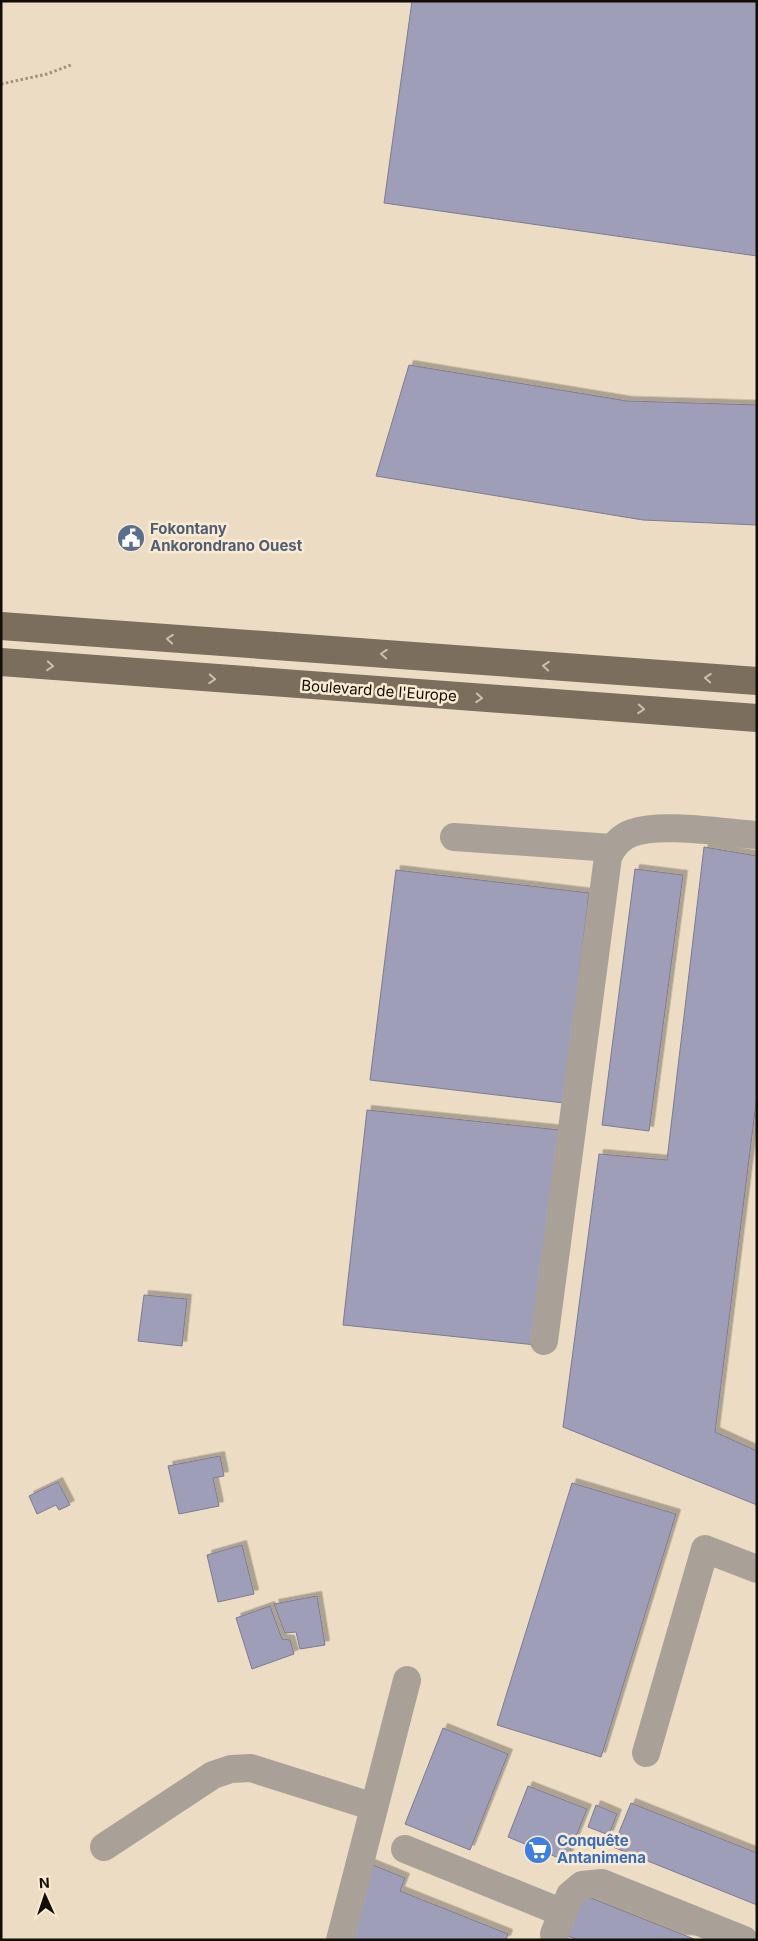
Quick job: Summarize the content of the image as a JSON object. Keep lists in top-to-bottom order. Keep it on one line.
{"streets":{"main road":["Boulevard de l'Europe"]},"places":{"public building":["Fokontany Ankorondrano Ouest"],"supermarket":["Conquête Antanimena"]},"north":"top"}
